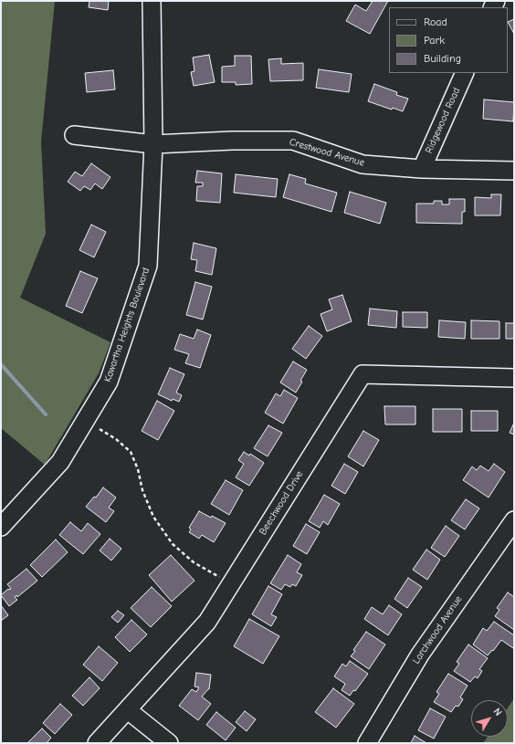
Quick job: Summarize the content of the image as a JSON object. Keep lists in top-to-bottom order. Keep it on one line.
{"streets":{"street":["Ridgewood Road","Crestwood Avenue","Kawartha Heights Boulevard","Beechwood Drive","Larchwood Avenue"]},"crossings":[["Ridgewood Road","Crestwood Avenue"],["Crestwood Avenue","Kawartha Heights Boulevard"]],"legend":["Road","Park","Building"],"north":"top right"}
